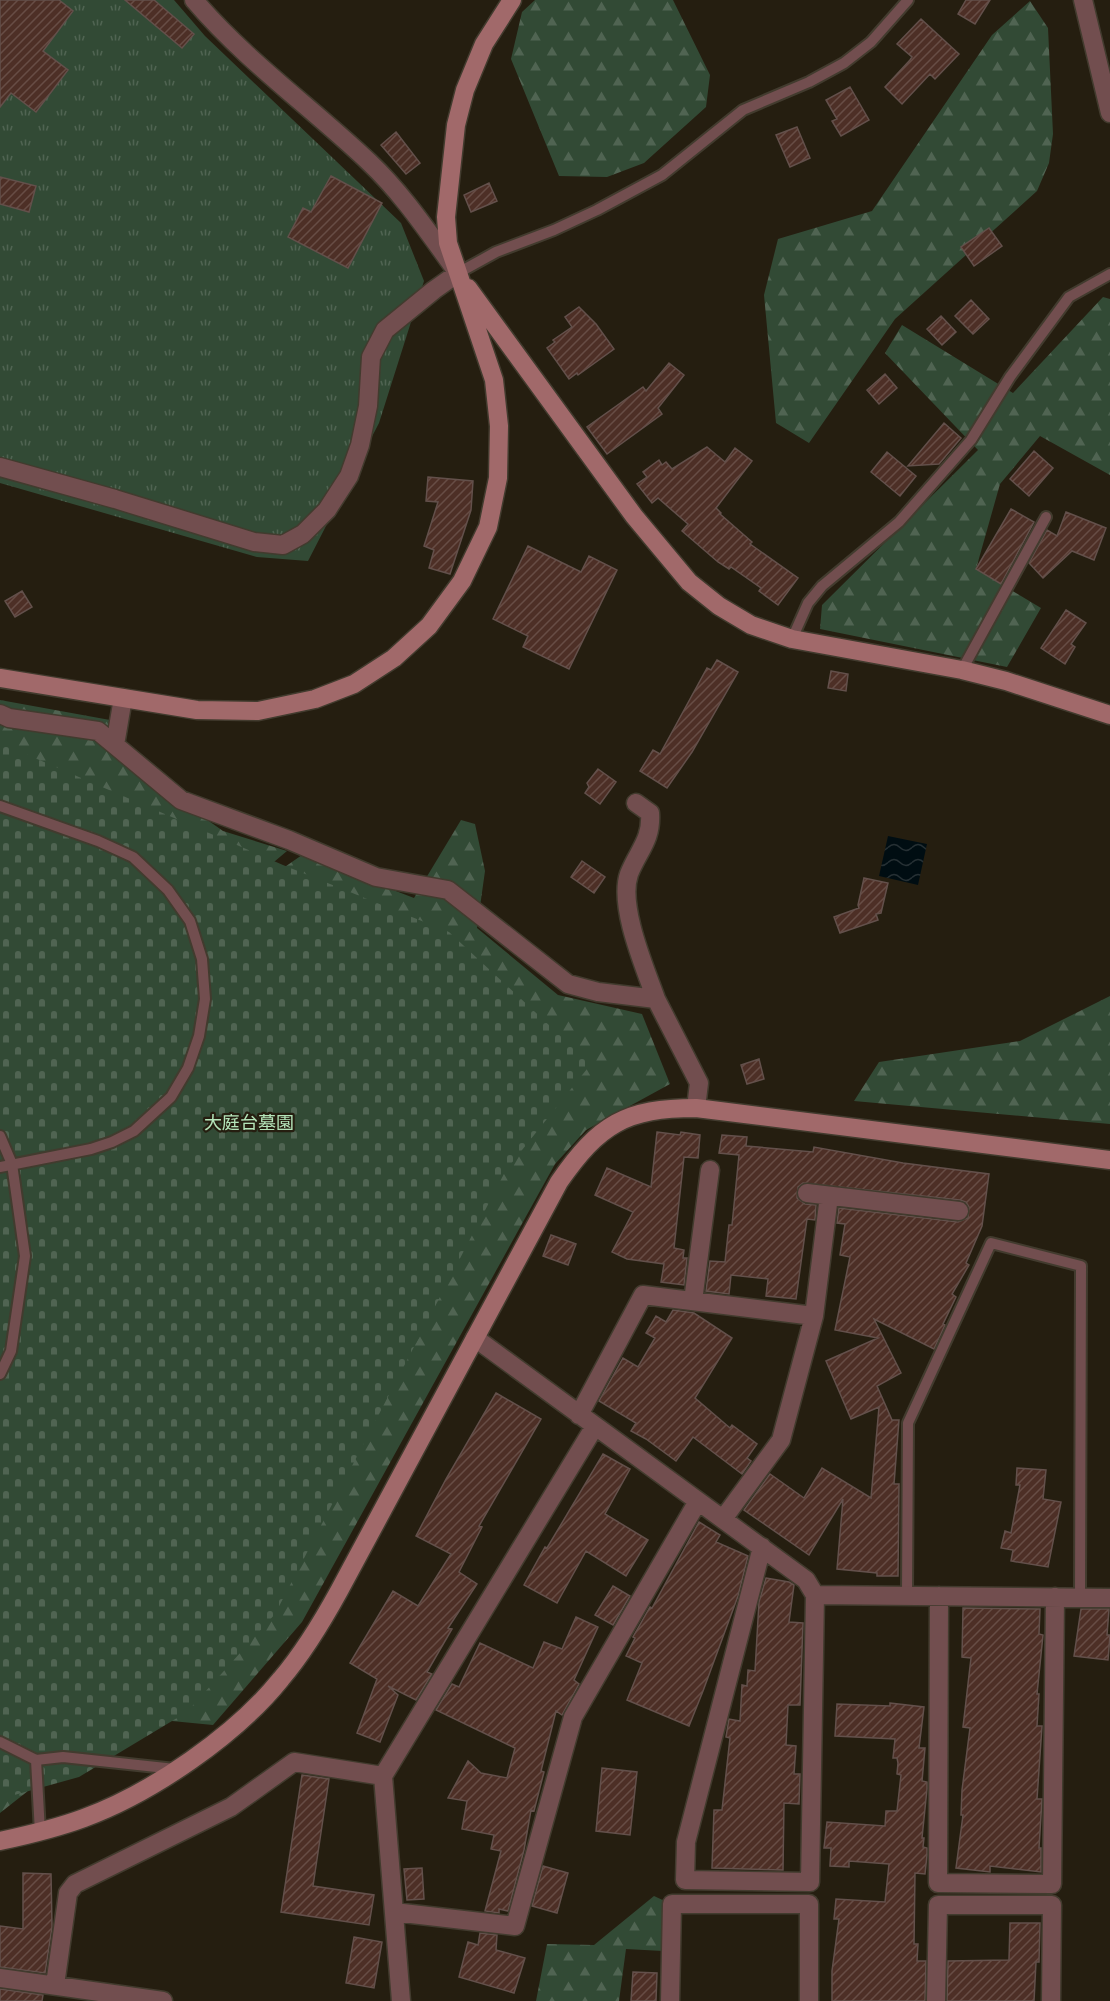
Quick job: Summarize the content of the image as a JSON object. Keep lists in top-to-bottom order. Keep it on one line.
{"parks":["大庭台墓園"]}
